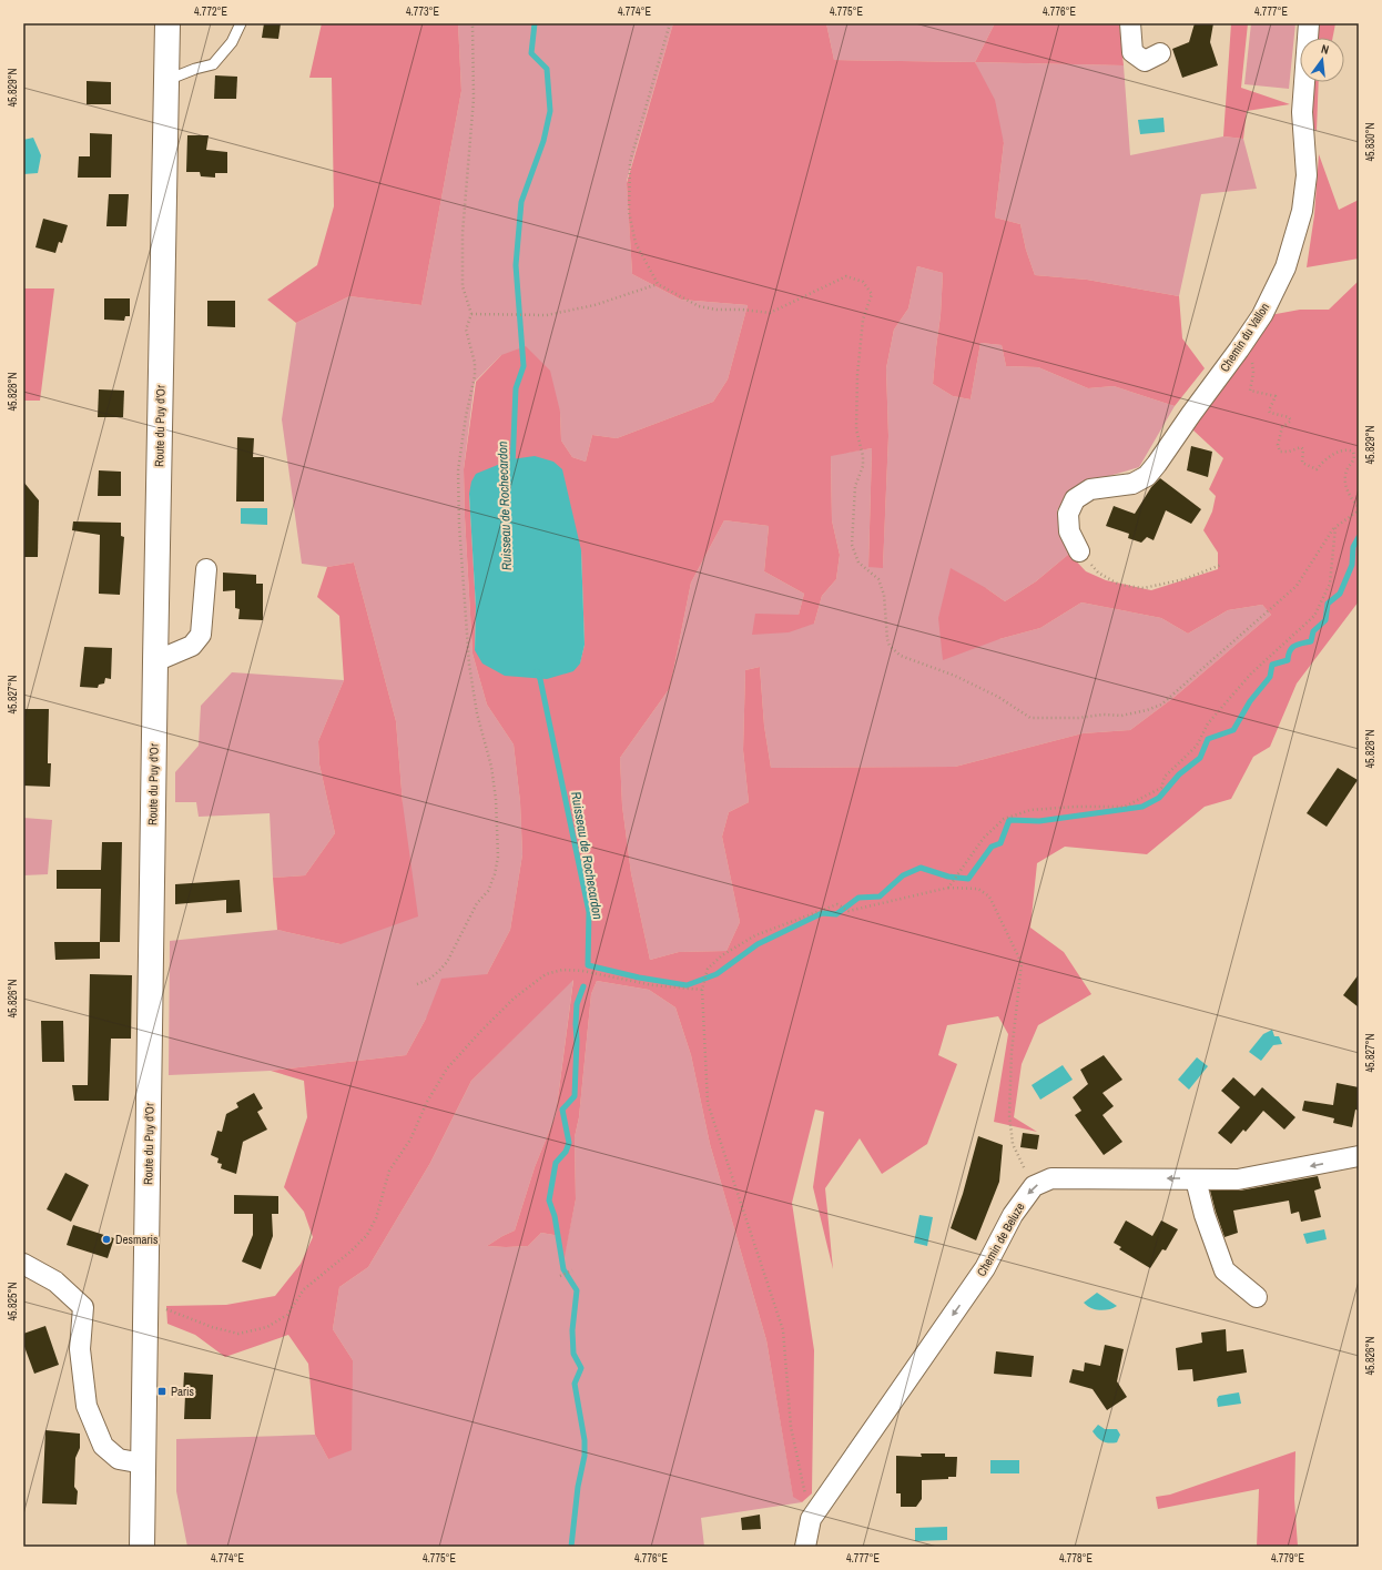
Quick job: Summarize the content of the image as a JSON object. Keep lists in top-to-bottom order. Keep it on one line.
{"streets":{"main road":["Route du Puy d'Or"],"street":["Chemin du Vallon","Chemin de Beluze"]},"one_way":["Chemin de Beluze"],"water":["Ruisseau de Rochecardon"],"places":{"other":["Desmaris"],"transit":["Paris"]},"north":"top","coordinates":["4.772°E","4.773°E","4.774°E","4.775°E","4.776°E","4.777°E","45.829°N","45.830°N","45.828°N","45.827°N","45.826°N","45.825°N","4.778°E","4.779°E"]}
